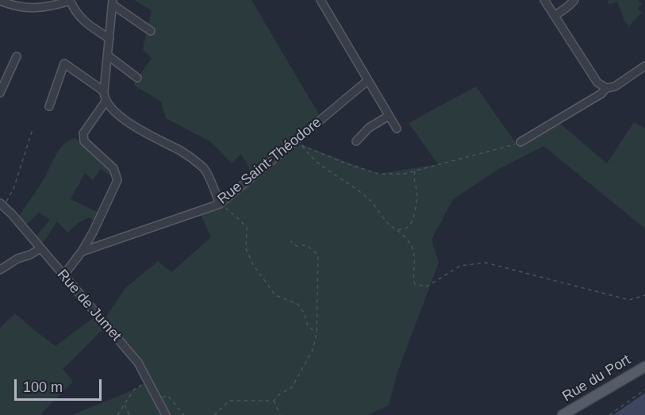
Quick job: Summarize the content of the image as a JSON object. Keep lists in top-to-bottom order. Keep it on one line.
{"streets":{"main road":["Rue du Port"],"street":["Rue Saint-Théodore","Rue de Jumet"]},"scale_bar":"100 m"}
